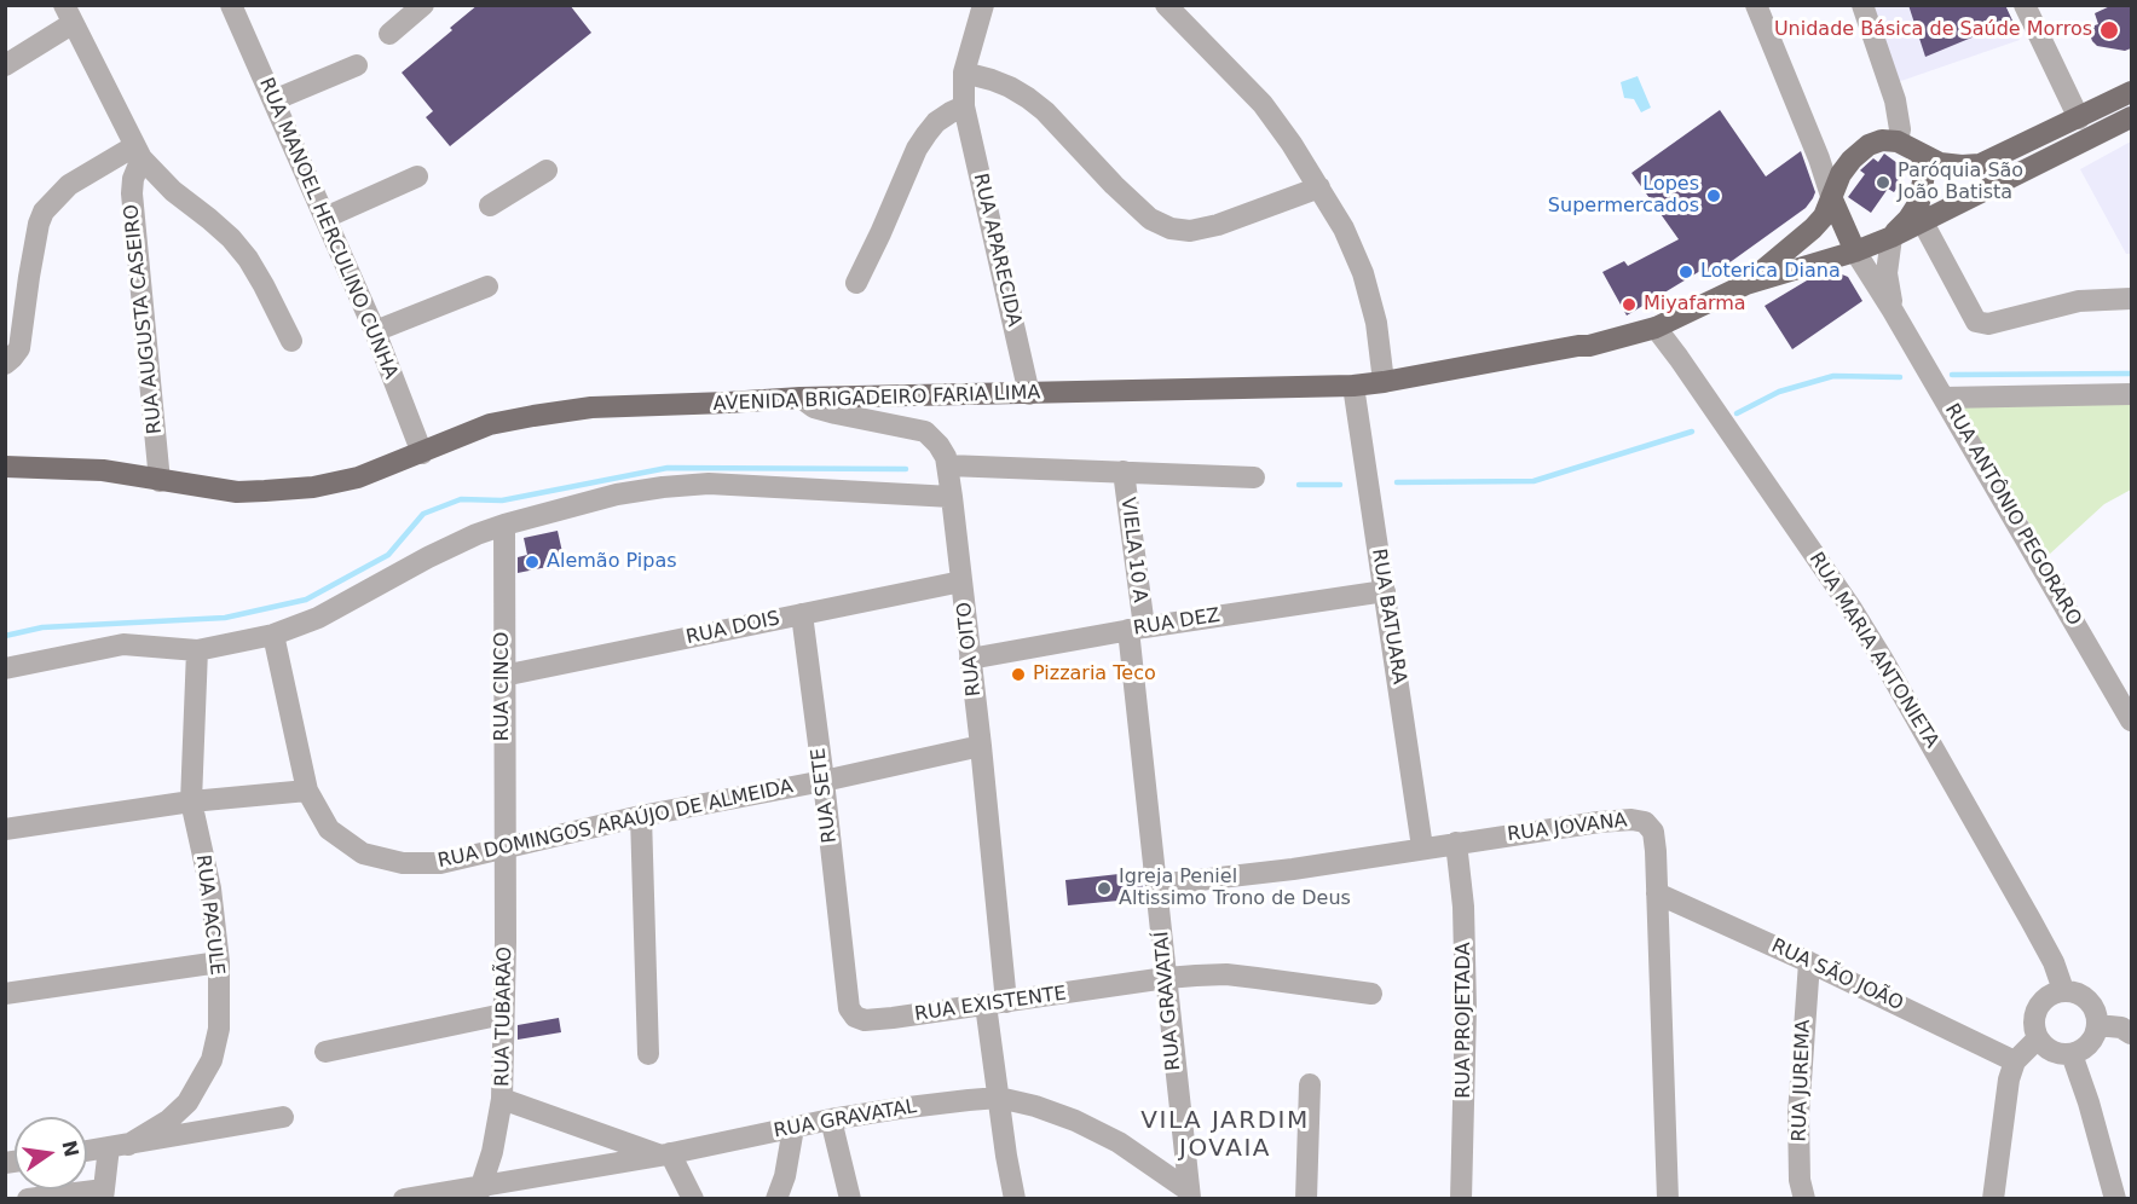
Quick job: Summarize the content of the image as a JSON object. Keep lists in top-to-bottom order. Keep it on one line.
{"streets":{"main road":["AVENIDA BRIGADEIRO FARIA LIMA"],"street":["RUA MANOEL HERCULINO CUNHA","RUA APARECIDA","RUA AUGUSTA CASEIRO","RUA ANTÔNIO PEGORARO","VIELA 10 A","RUA BATUARA","RUA DEZ","RUA DOIS","RUA OITO","RUA MARIA ANTONIETA","RUA CINCO","RUA SETE","RUA DOMINGOS ARAÚJO DE ALMEIDA","RUA JOVANA","RUA PACULE","RUA SÃO JOÃO","RUA GRAVATAÍ","RUA EXISTENTE","RUA TUBARÃO","RUA PROJETADA","RUA JUREMA","RUA GRAVATAL"]},"crossings":[["RUA MANOEL HERCULINO CUNHA","AVENIDA BRIGADEIRO FARIA LIMA"],["RUA APARECIDA","AVENIDA BRIGADEIRO FARIA LIMA"],["RUA AUGUSTA CASEIRO","AVENIDA BRIGADEIRO FARIA LIMA"],["AVENIDA BRIGADEIRO FARIA LIMA","RUA ANTÔNIO PEGORARO"],["AVENIDA BRIGADEIRO FARIA LIMA","RUA BATUARA"],["AVENIDA BRIGADEIRO FARIA LIMA","RUA OITO"],["AVENIDA BRIGADEIRO FARIA LIMA","RUA MARIA ANTONIETA"],["VIELA 10 A","RUA DEZ"],["VIELA 10 A","RUA GRAVATAÍ"],["RUA BATUARA","RUA DEZ"],["RUA BATUARA","RUA JOVANA"],["RUA DEZ","RUA OITO"],["RUA DEZ","RUA GRAVATAÍ"],["RUA DOIS","RUA OITO"],["RUA DOIS","RUA CINCO"],["RUA DOIS","RUA SETE"],["RUA OITO","RUA DOMINGOS ARAÚJO DE ALMEIDA"],["RUA OITO","RUA EXISTENTE"],["RUA OITO","RUA GRAVATAL"],["RUA CINCO","RUA DOMINGOS ARAÚJO DE ALMEIDA"],["RUA CINCO","RUA TUBARÃO"],["RUA SETE","RUA DOMINGOS ARAÚJO DE ALMEIDA"],["RUA SETE","RUA EXISTENTE"],["RUA DOMINGOS ARAÚJO DE ALMEIDA","RUA TUBARÃO"],["RUA JOVANA","RUA SÃO JOÃO"],["RUA JOVANA","RUA GRAVATAÍ"],["RUA JOVANA","RUA PROJETADA"],["RUA SÃO JOÃO","RUA JUREMA"],["RUA GRAVATAÍ","RUA EXISTENTE"],["RUA GRAVATAÍ","RUA GRAVATAL"],["RUA TUBARÃO","RUA GRAVATAL"]],"districts":["VILA JARDIM JOVAIA"],"places":["Unidade Básica de Saúde Morros","Paróquia São João Batista","Lopes Supermercados","Loterica Diana","Miyafarma","Alemão Pipas","Pizzaria Teco","Igreja Peniel Altissimo Trono de Deus"],"north":"right"}
